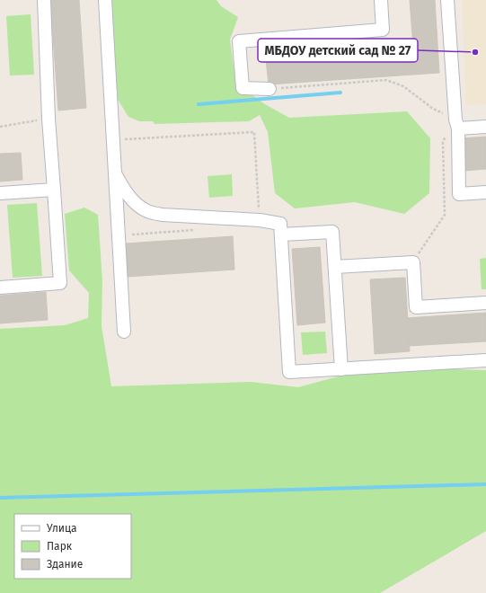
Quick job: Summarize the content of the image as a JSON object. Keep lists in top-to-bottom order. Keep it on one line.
{"places":["МБДОУ детский сад № 27"],"legend":["Улица","Парк","Здание"]}
